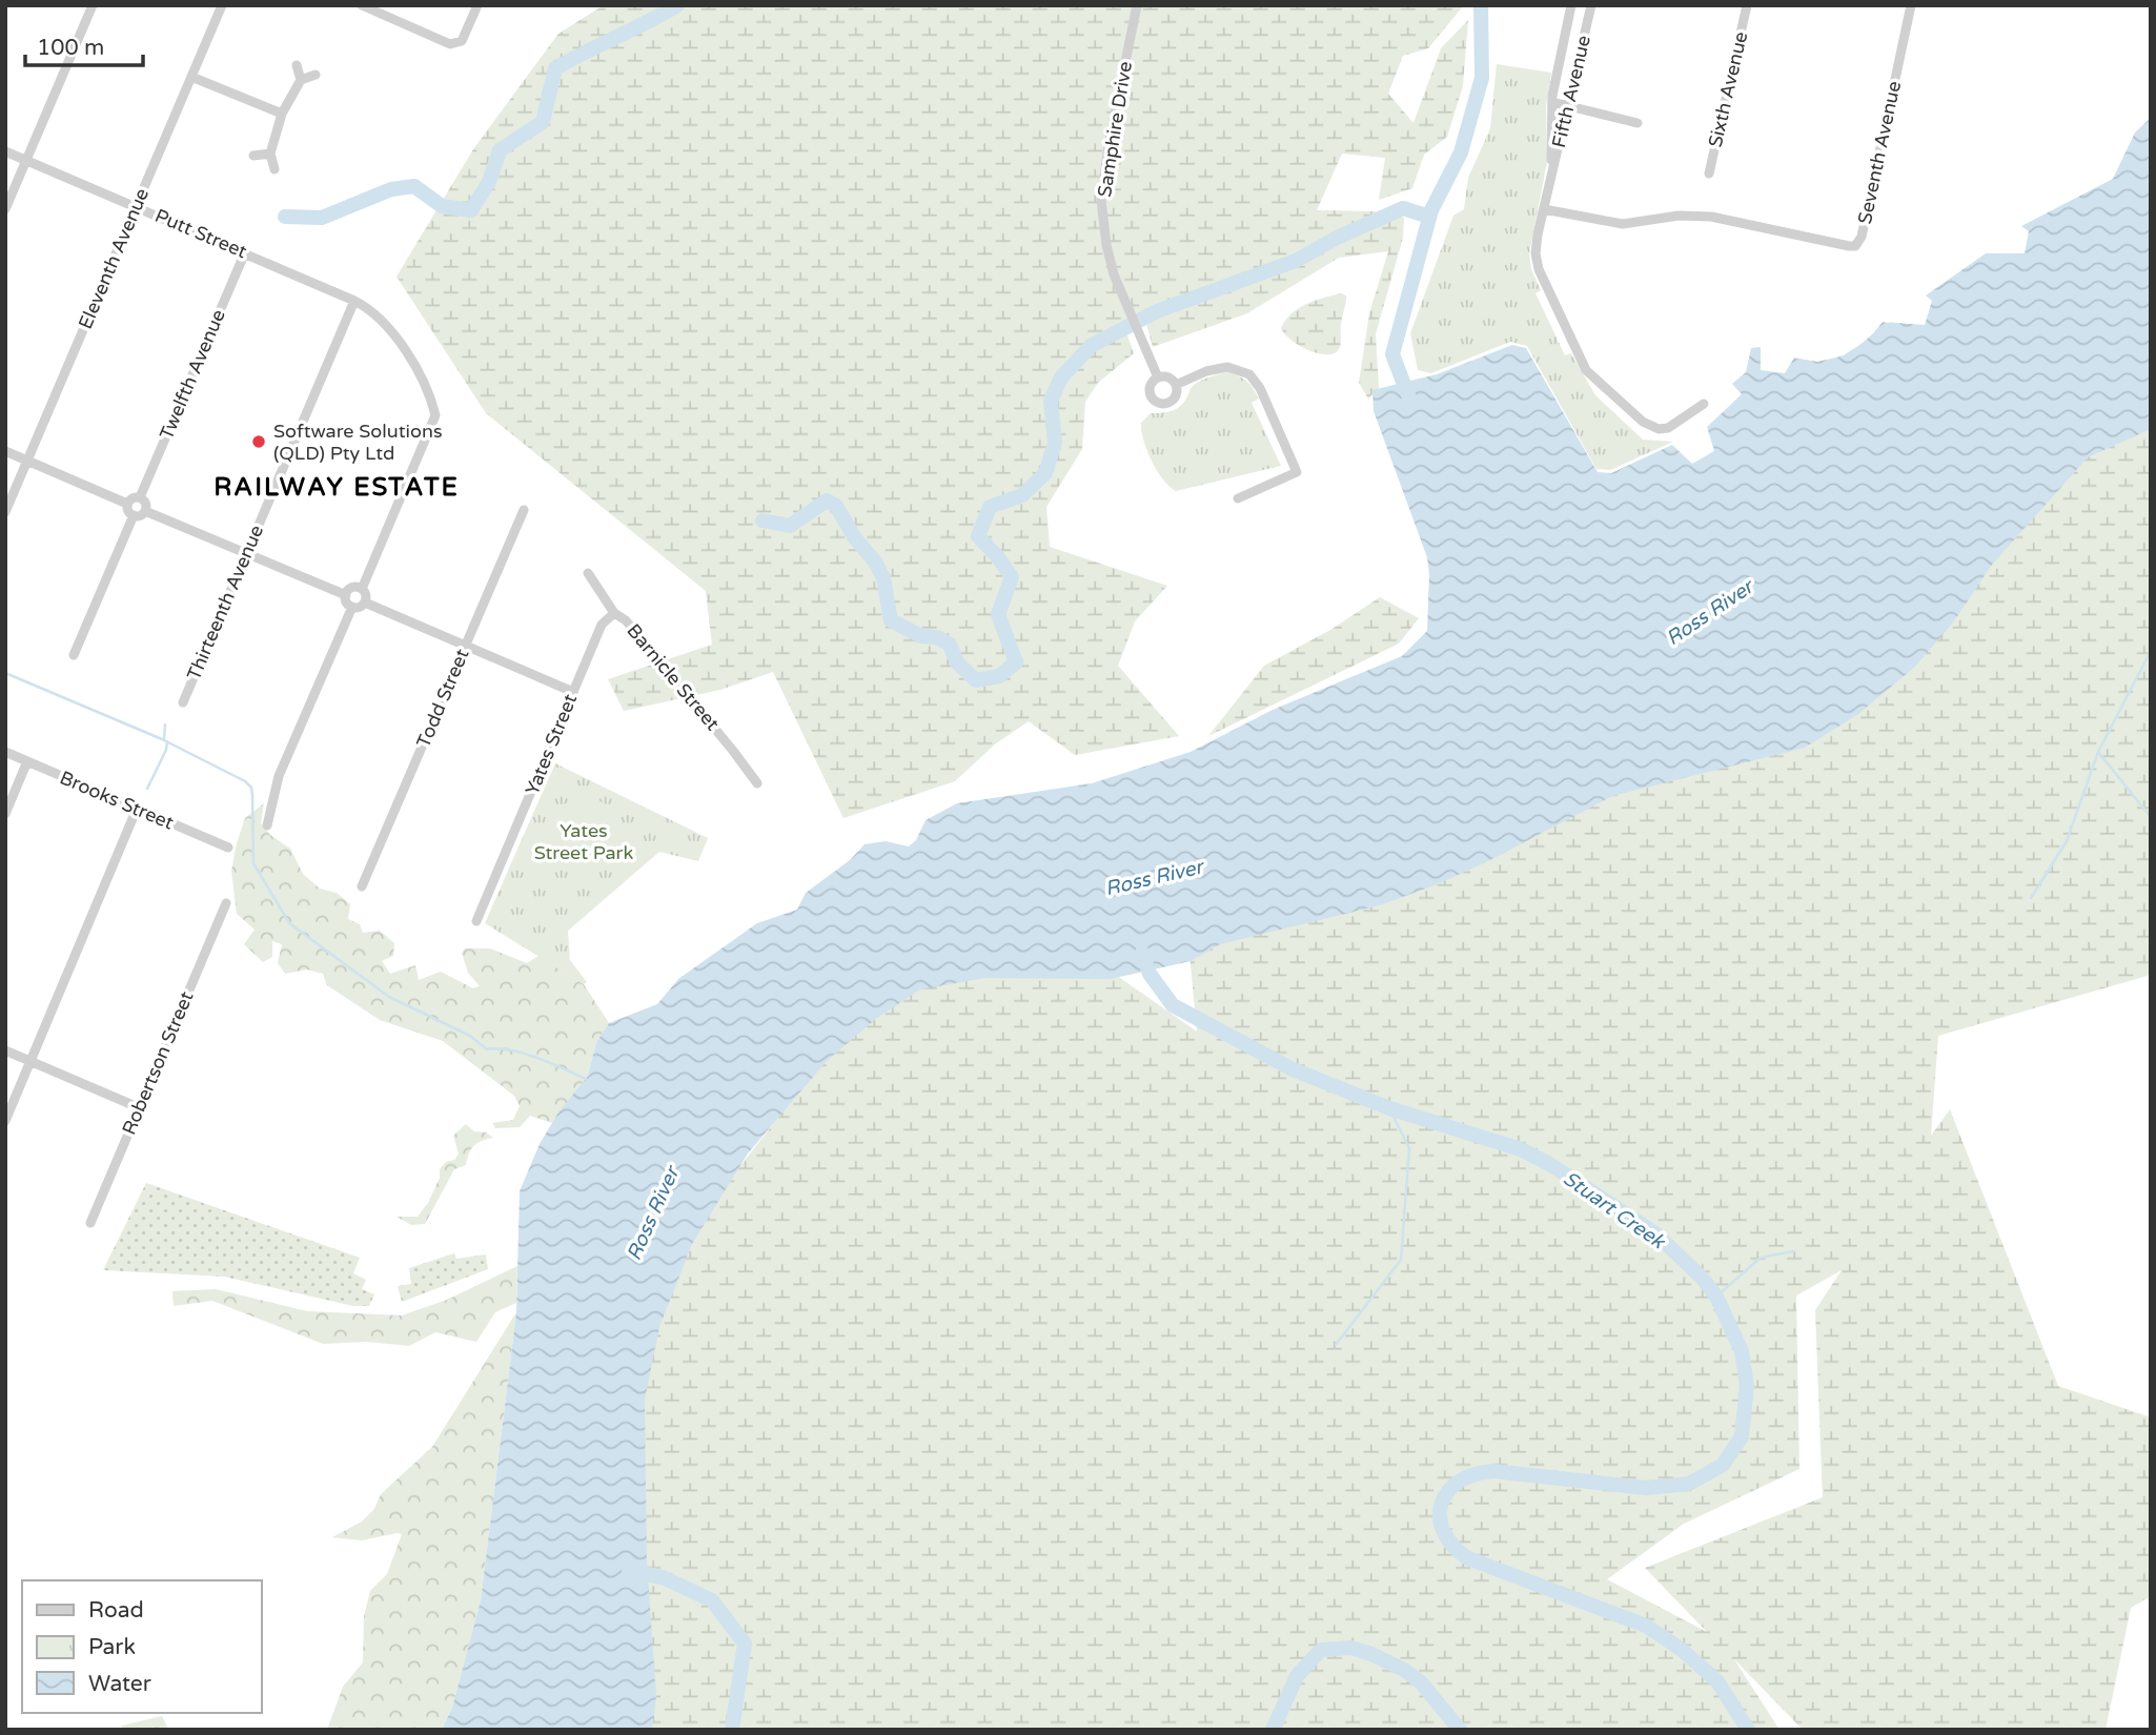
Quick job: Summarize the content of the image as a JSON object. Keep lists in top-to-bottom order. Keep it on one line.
{"streets":{"street":["Sixth Avenue","Fifth Avenue","Samphire Drive","Seventh Avenue","Putt Street","Eleventh Avenue","Twelfth Avenue","Thirteenth Avenue","Barnicle Street","Todd Street","Yates Street","Brooks Street","Robertson Street"]},"crossings":[["Fifth Avenue","Seventh Avenue"],["Putt Street","Eleventh Avenue"],["Putt Street","Twelfth Avenue"],["Putt Street","Thirteenth Avenue"],["Barnicle Street","Yates Street"]],"districts":["RAILWAY ESTATE"],"water":["Ross River","Stuart Creek"],"parks":["Yates Street Park"],"places":["Software Solutions (QLD) Pty Ltd"],"legend":["Road","Park","Water"],"scale_bar":"100 m"}
